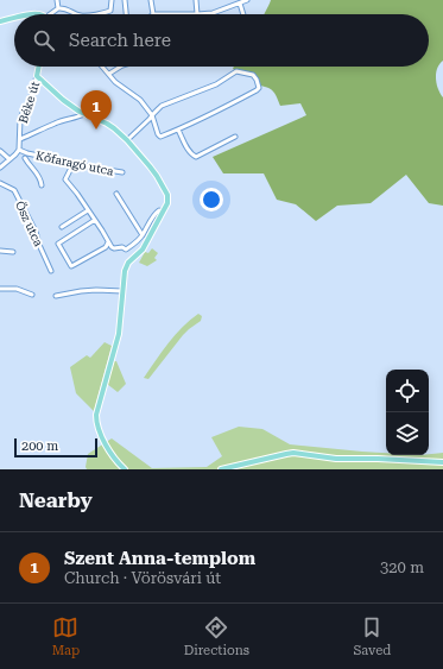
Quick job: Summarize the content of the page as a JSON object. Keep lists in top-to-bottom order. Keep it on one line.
{"streets":{"main road":["Béke út"],"street":["Kőfaragó utca","Ősz utca"]},"crossings":[["Béke út","Kőfaragó utca"]],"scale_bar":"200 m","page":{"search":"Search here","pins":"1","scale":"200 m","heading":"Nearby","list":[{"mark":"1","name":"Szent Anna-templom","note":"Church · Vörösvári út","value":"320 m"}],"nav":["Map","Directions","Saved"]}}
